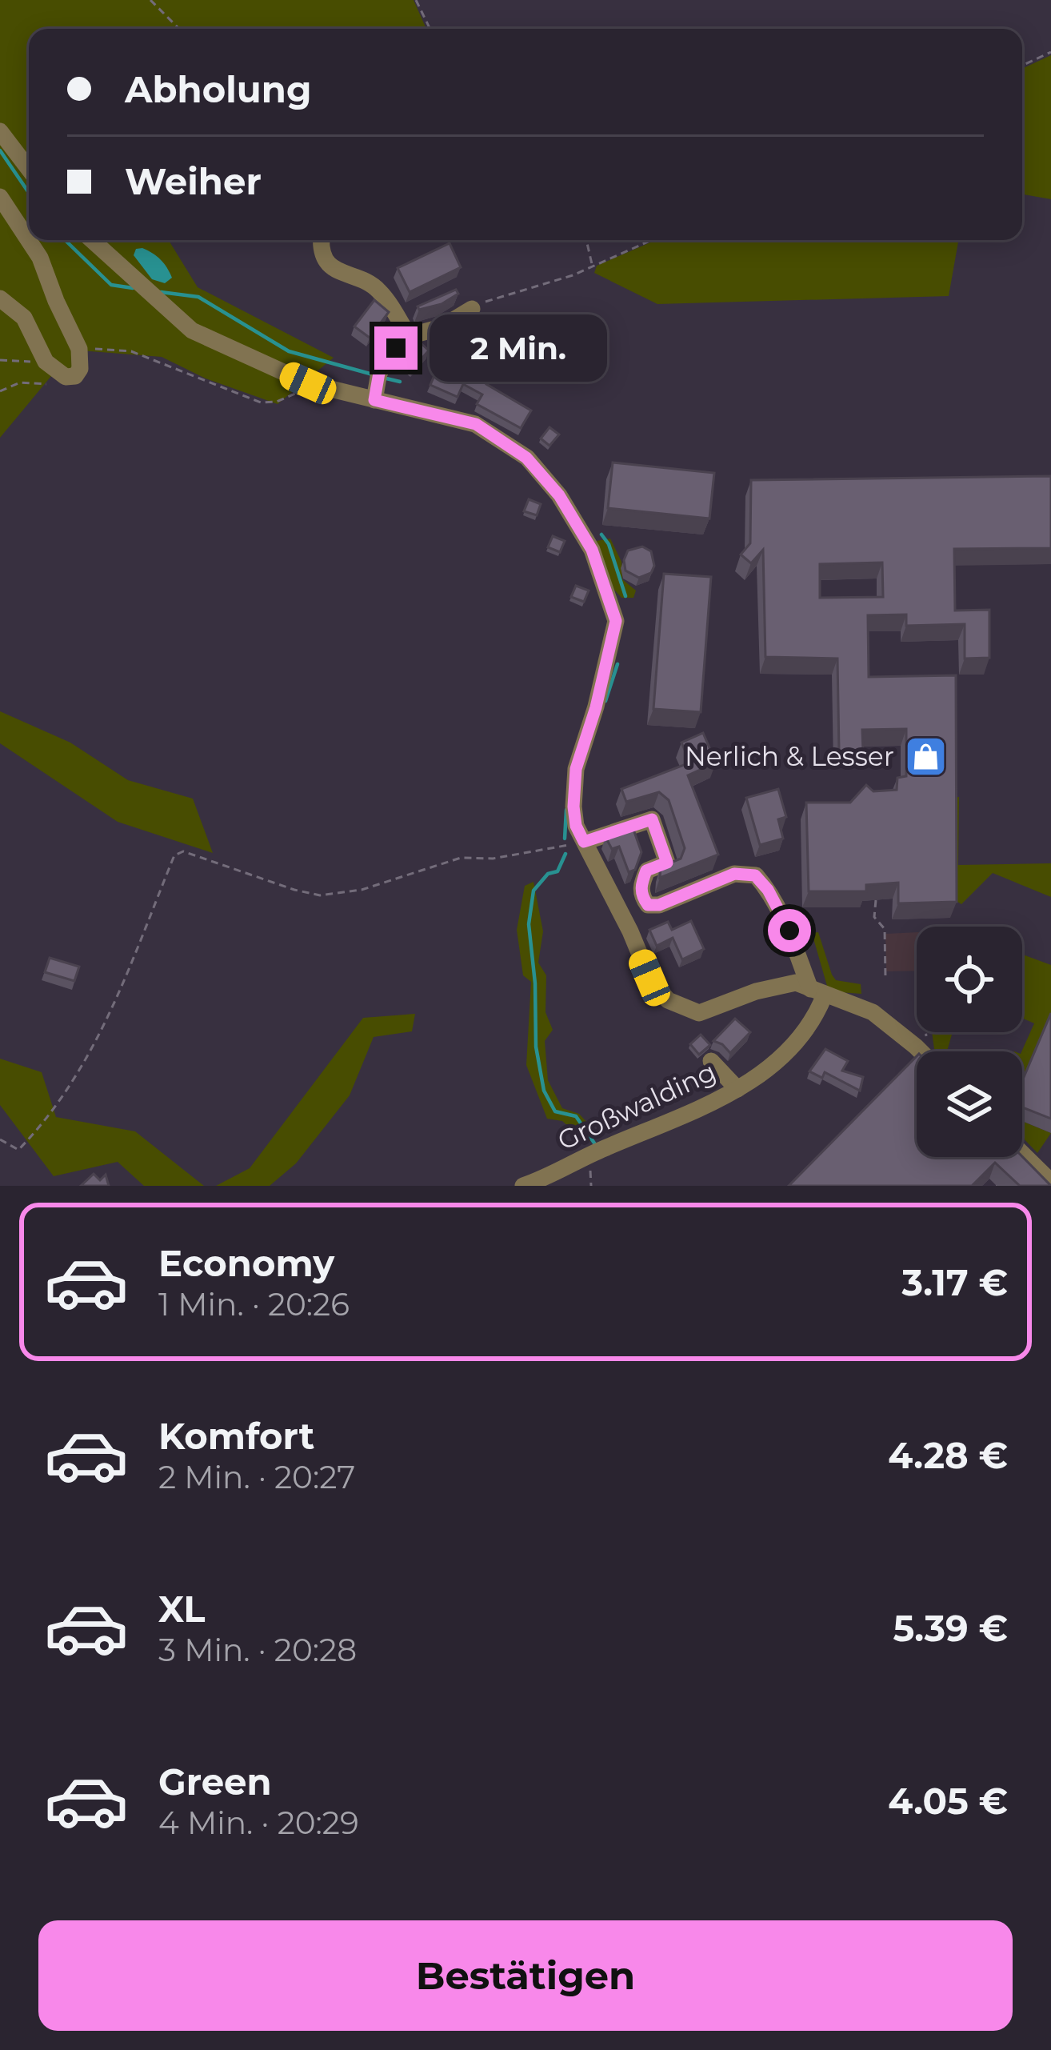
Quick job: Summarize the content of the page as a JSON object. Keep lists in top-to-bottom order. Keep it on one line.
{"streets":{"street":["Großwalding"]},"places":{"shop":["Nerlich & Lesser"]},"page":{"banner":["Abholung","Weiher"],"bubble":"2 Min.","list":[{"name":"Economy","note":"1 Min. · 20:26","value":"3.17 €"},{"name":"Komfort","note":"2 Min. · 20:27","value":"4.28 €"},{"name":"XL","note":"3 Min. · 20:28","value":"5.39 €"},{"name":"Green","note":"4 Min. · 20:29","value":"4.05 €"}],"buttons":"Bestätigen"}}
